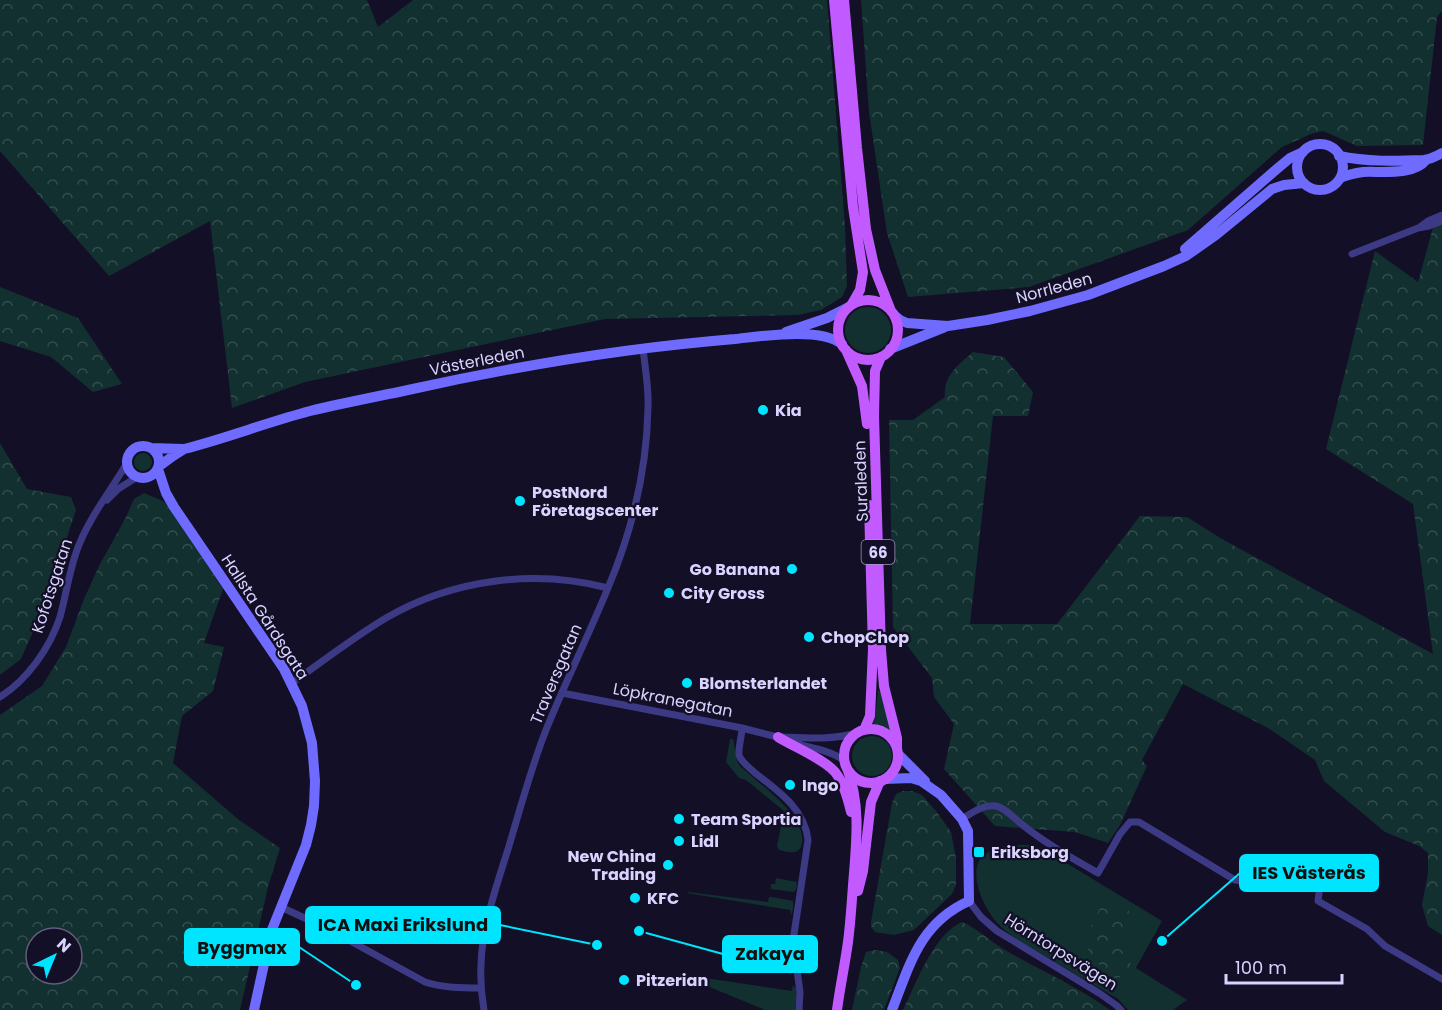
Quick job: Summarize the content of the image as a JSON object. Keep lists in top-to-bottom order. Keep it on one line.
{"streets":{"main road":["Suraleden","66"],"street":["Norrleden","Västerleden","Kofotsgatan","Hallsta Gårdsgata","Traversgatan","Löpkranegatan","Hörntorpsvägen"]},"crossings":[["Norrleden","Västerleden"],["Norrleden","Suraleden"],["Norrleden","66"],["Västerleden","Suraleden"],["Västerleden","66"],["Västerleden","Kofotsgatan"],["Västerleden","Hallsta Gårdsgata"],["Västerleden","Traversgatan"],["Suraleden","66"],["Suraleden","Löpkranegatan"],["66","Löpkranegatan"],["Kofotsgatan","Hallsta Gårdsgata"],["Traversgatan","Löpkranegatan"]],"places":{"other":["Kia","PostNord Företagscenter","Go Banana","City Gross","ChopChop","Blomsterlandet","Ingo","Team Sportia","Lidl","New China Trading","KFC","Zakaya","IES Västerås","ICA Maxi Erikslund","Pitzerian","Byggmax"],"transit":["Eriksborg"]},"scale_bar":"100 m","north":"top right"}
